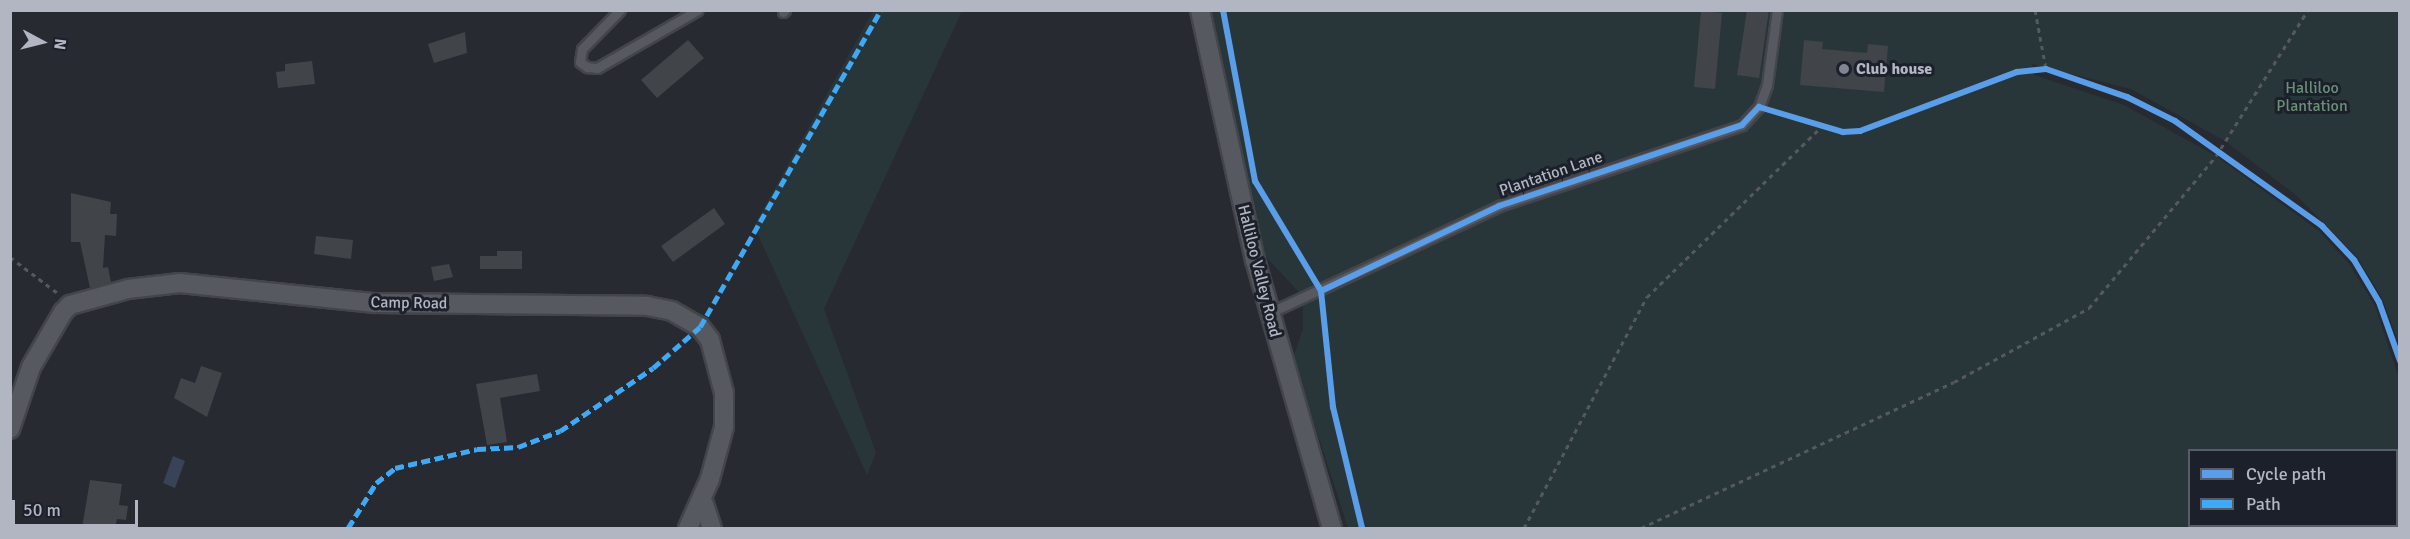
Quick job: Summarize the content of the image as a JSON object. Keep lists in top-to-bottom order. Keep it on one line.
{"streets":{"street":["Halliloo Valley Road","Camp Road"],"lane":["Plantation Lane"]},"crossings":[["Plantation Lane","Halliloo Valley Road"]],"parks":["Halliloo Plantation"],"places":["Club house"],"legend":["Cycle path","Path"],"scale_bar":"50 m","north":"right"}
